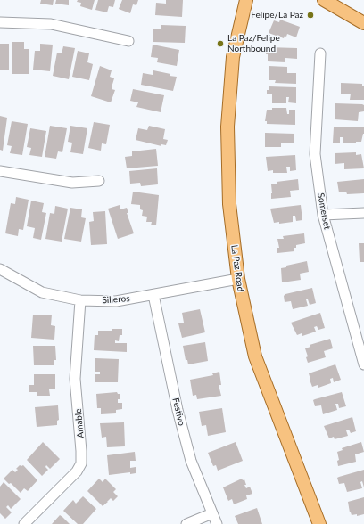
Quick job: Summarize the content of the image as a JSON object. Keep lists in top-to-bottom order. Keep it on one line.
{"streets":{"main road":["La Paz Road"],"street":["Somerset","Silleros","Festivo","Amable"]},"crossings":[["La Paz Road","Silleros"],["Silleros","Festivo"],["Silleros","Amable"]],"places":["Felipe/La Paz","La Paz/Felipe Northbound"]}
